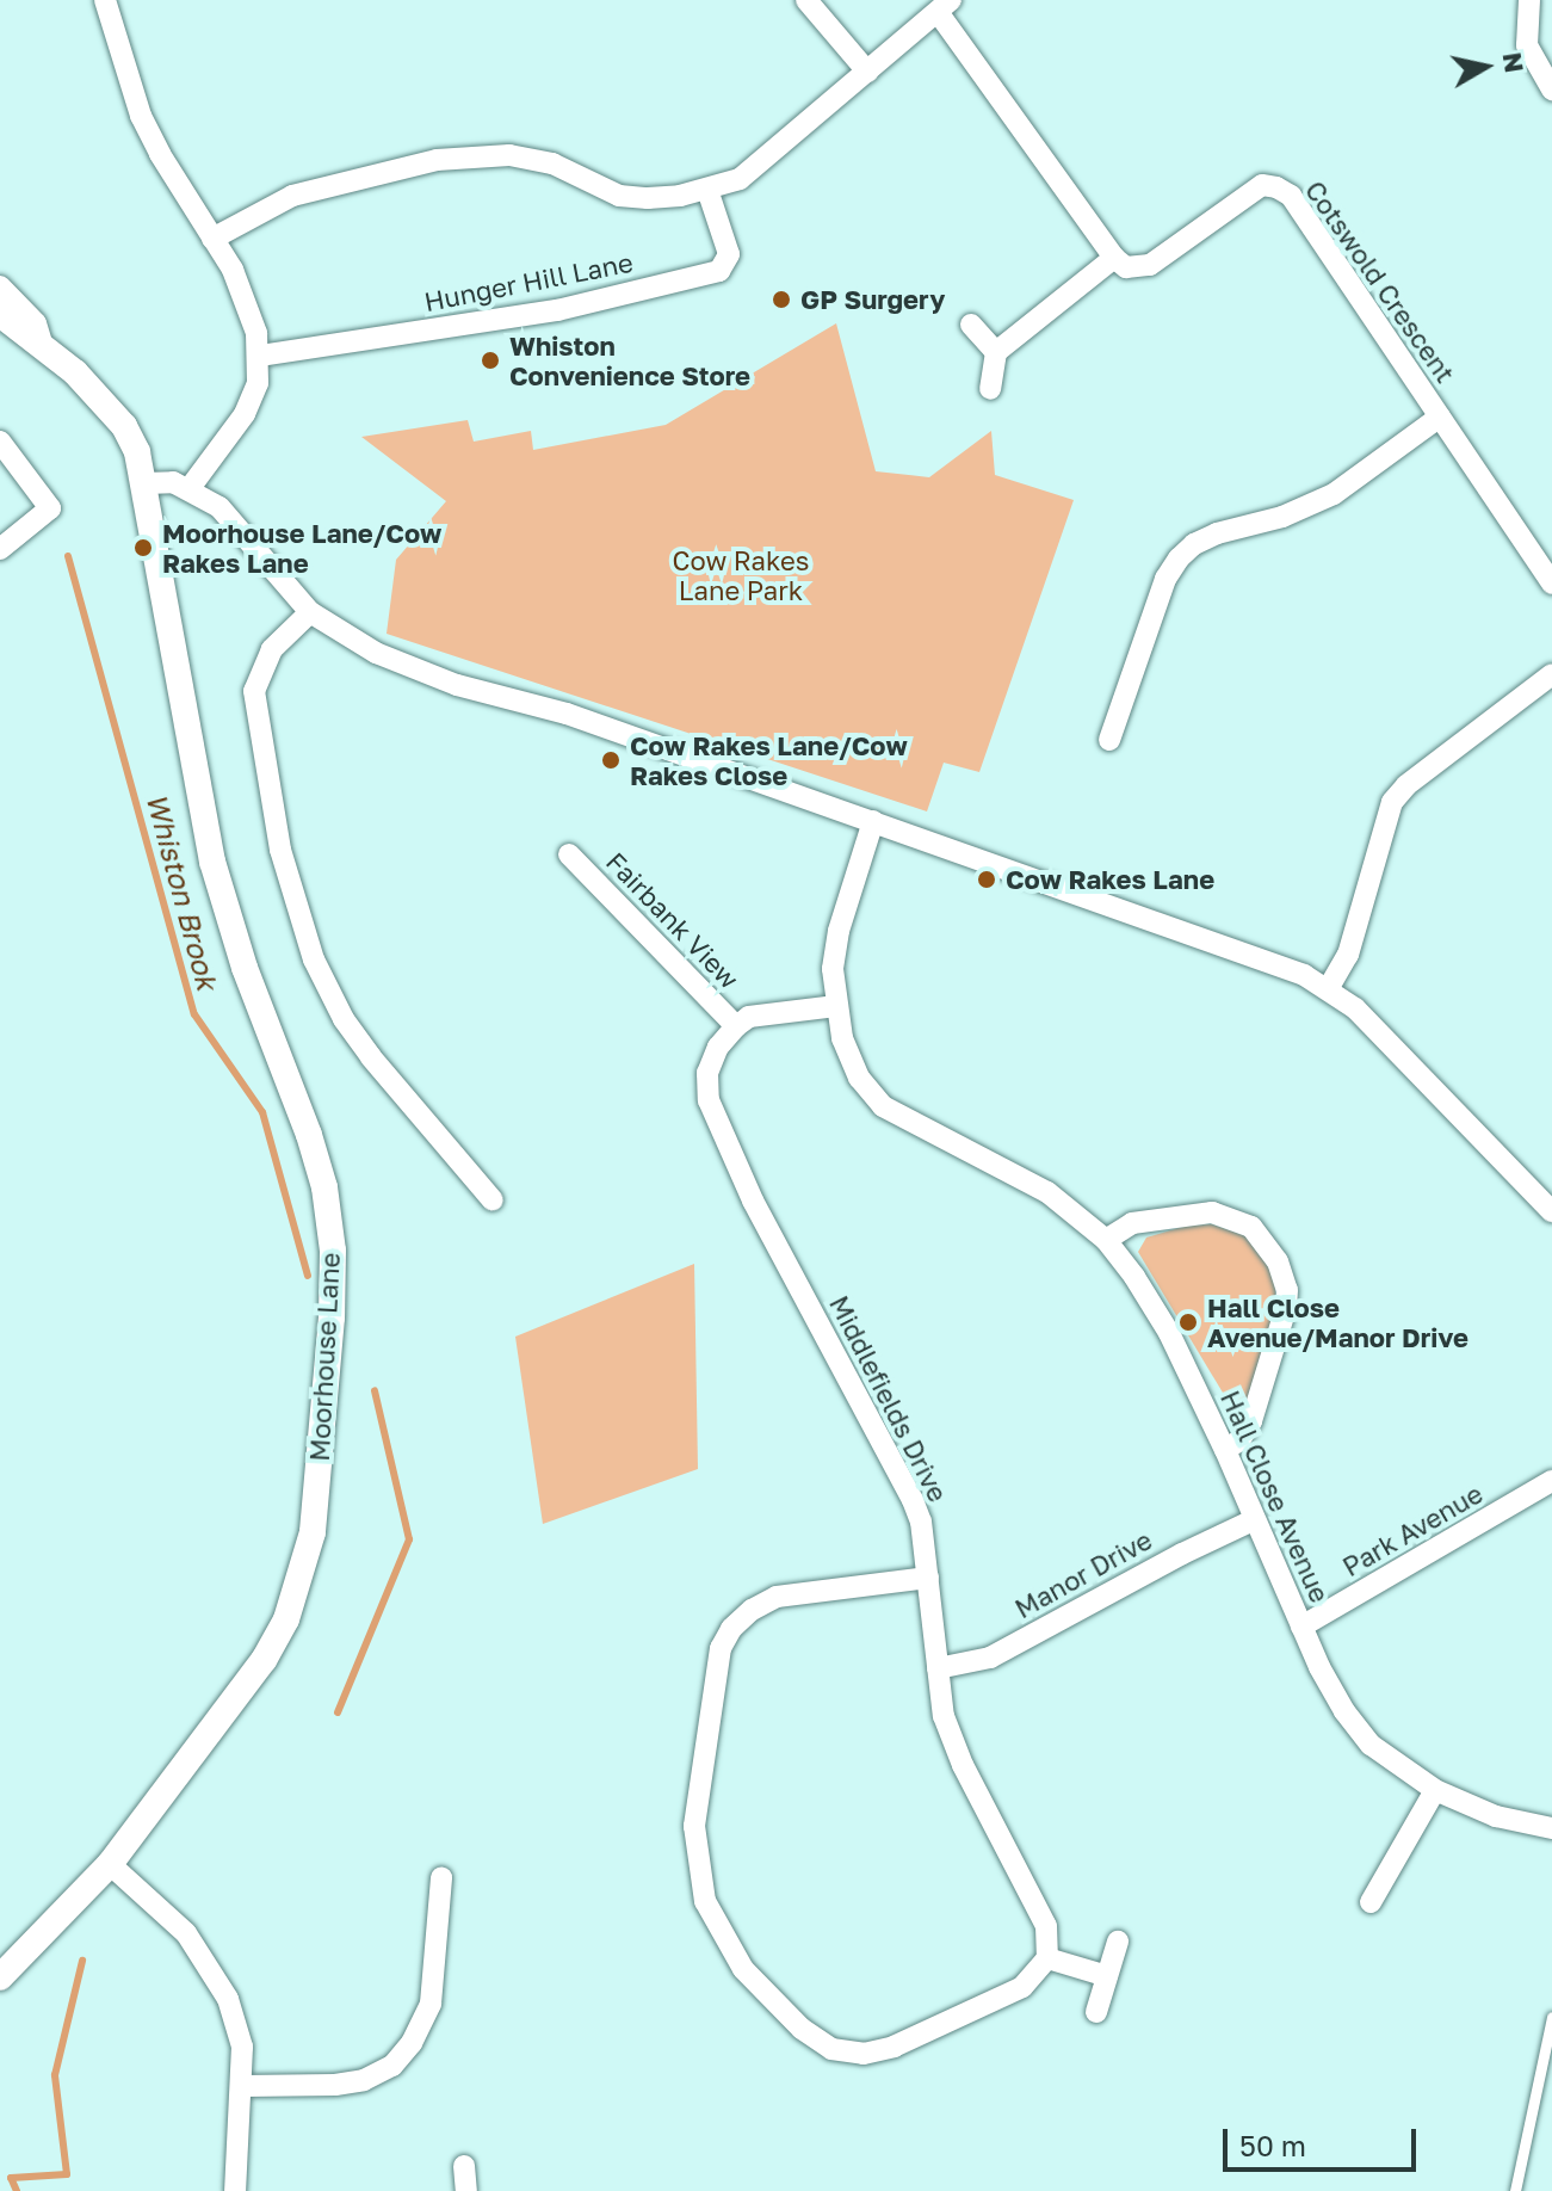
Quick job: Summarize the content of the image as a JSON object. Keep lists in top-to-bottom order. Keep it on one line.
{"streets":{"street":["Hunger Hill Lane","Cotswold Crescent","Fairbank View","Moorhouse Lane","Middlefields Drive","Hall Close Avenue","Park Avenue","Manor Drive"]},"crossings":[["Fairbank View","Middlefields Drive"],["Middlefields Drive","Manor Drive"],["Hall Close Avenue","Park Avenue"],["Hall Close Avenue","Manor Drive"]],"water":["Whiston Brook"],"parks":["Cow Rakes Lane Park"],"places":["GP Surgery","Whiston Convenience Store","Moorhouse Lane/Cow Rakes Lane","Cow Rakes Lane/Cow Rakes Close","Cow Rakes Lane","Hall Close Avenue/Manor Drive"],"scale_bar":"50 m","north":"right"}
